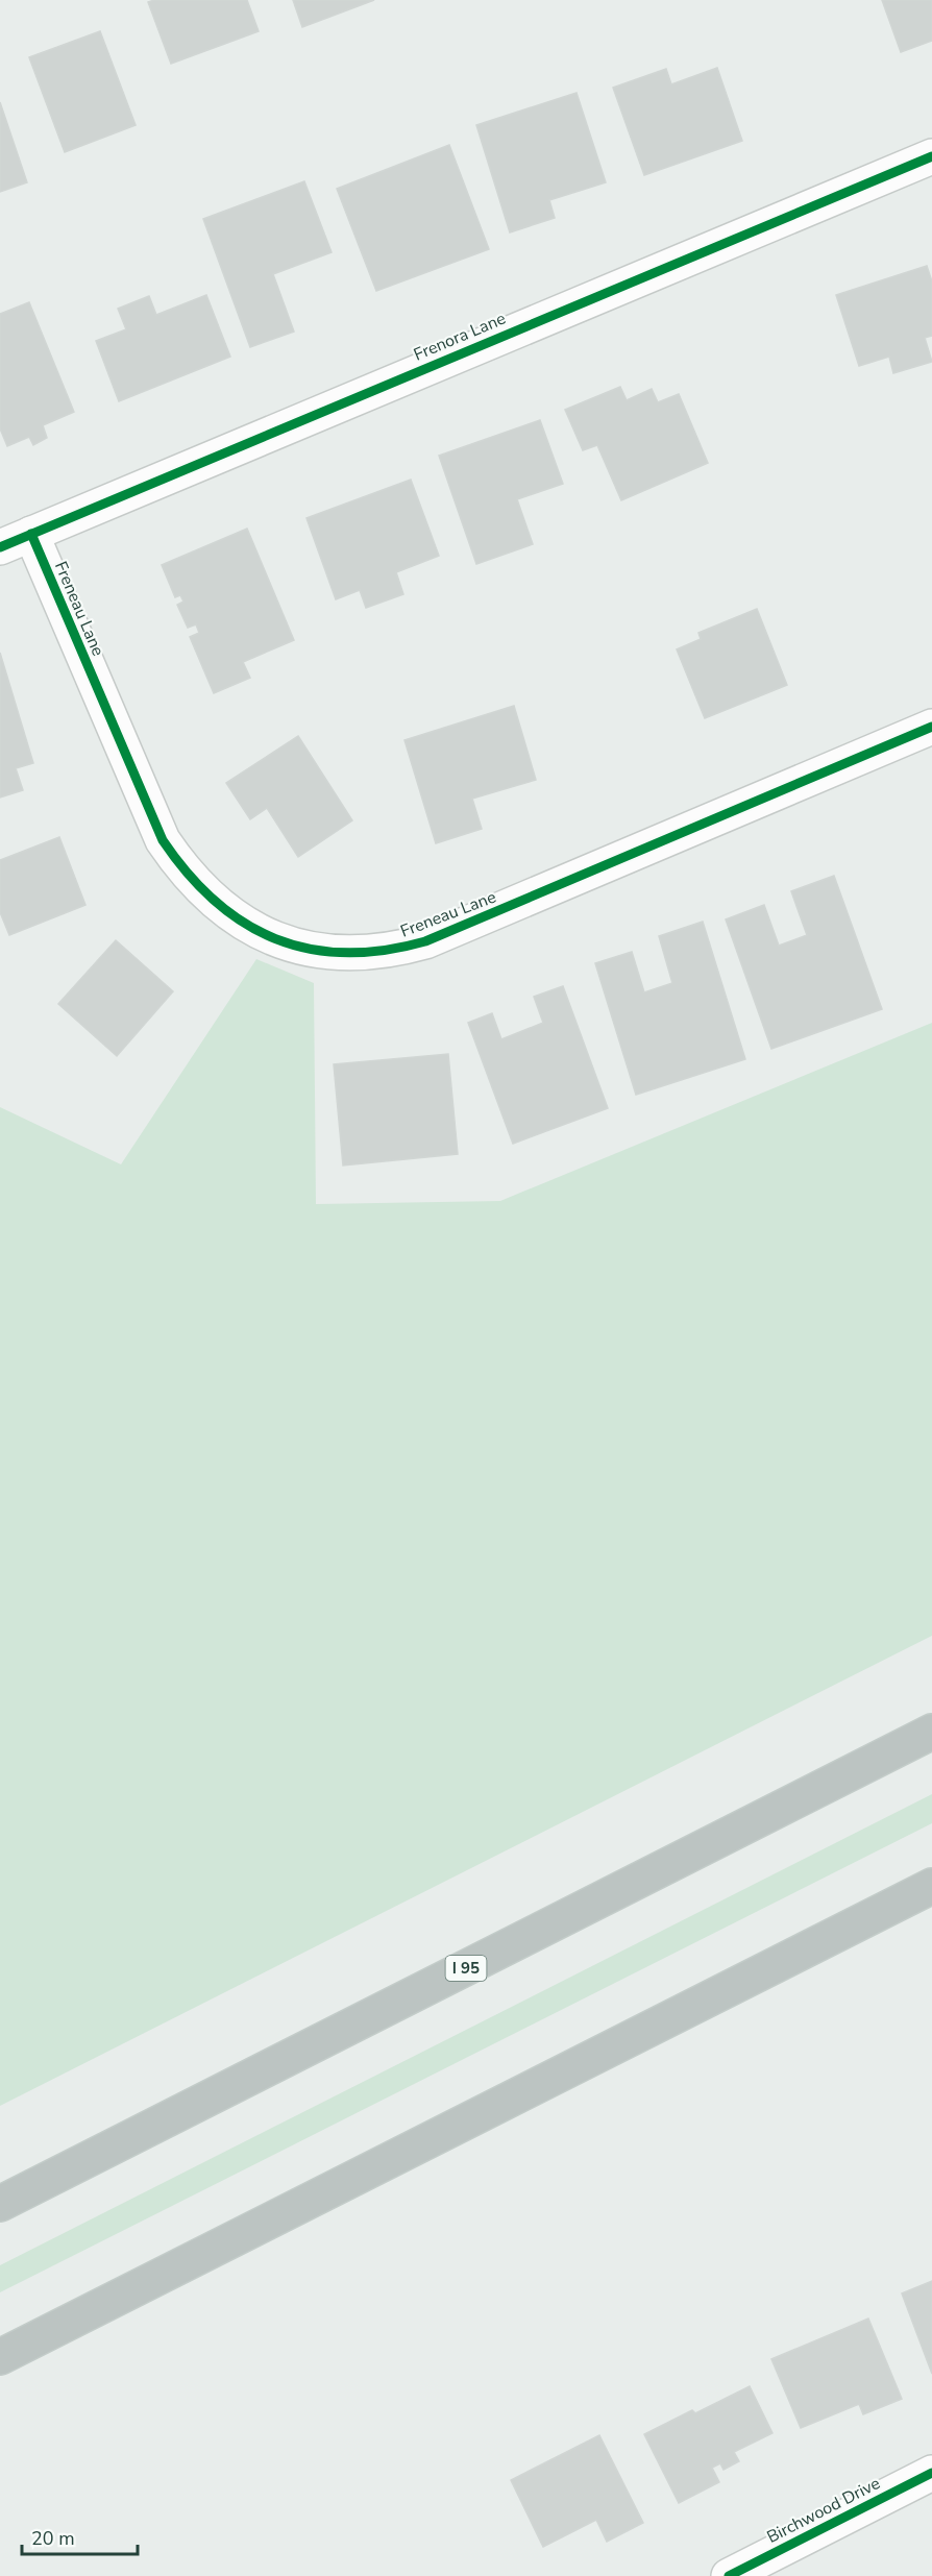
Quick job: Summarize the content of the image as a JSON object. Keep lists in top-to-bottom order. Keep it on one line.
{"streets":{"highway":["I 95"],"street":["Frenora Lane","Freneau Lane","Birchwood Drive"]},"crossings":[["Frenora Lane","Freneau Lane"]],"scale_bar":"20 m"}
